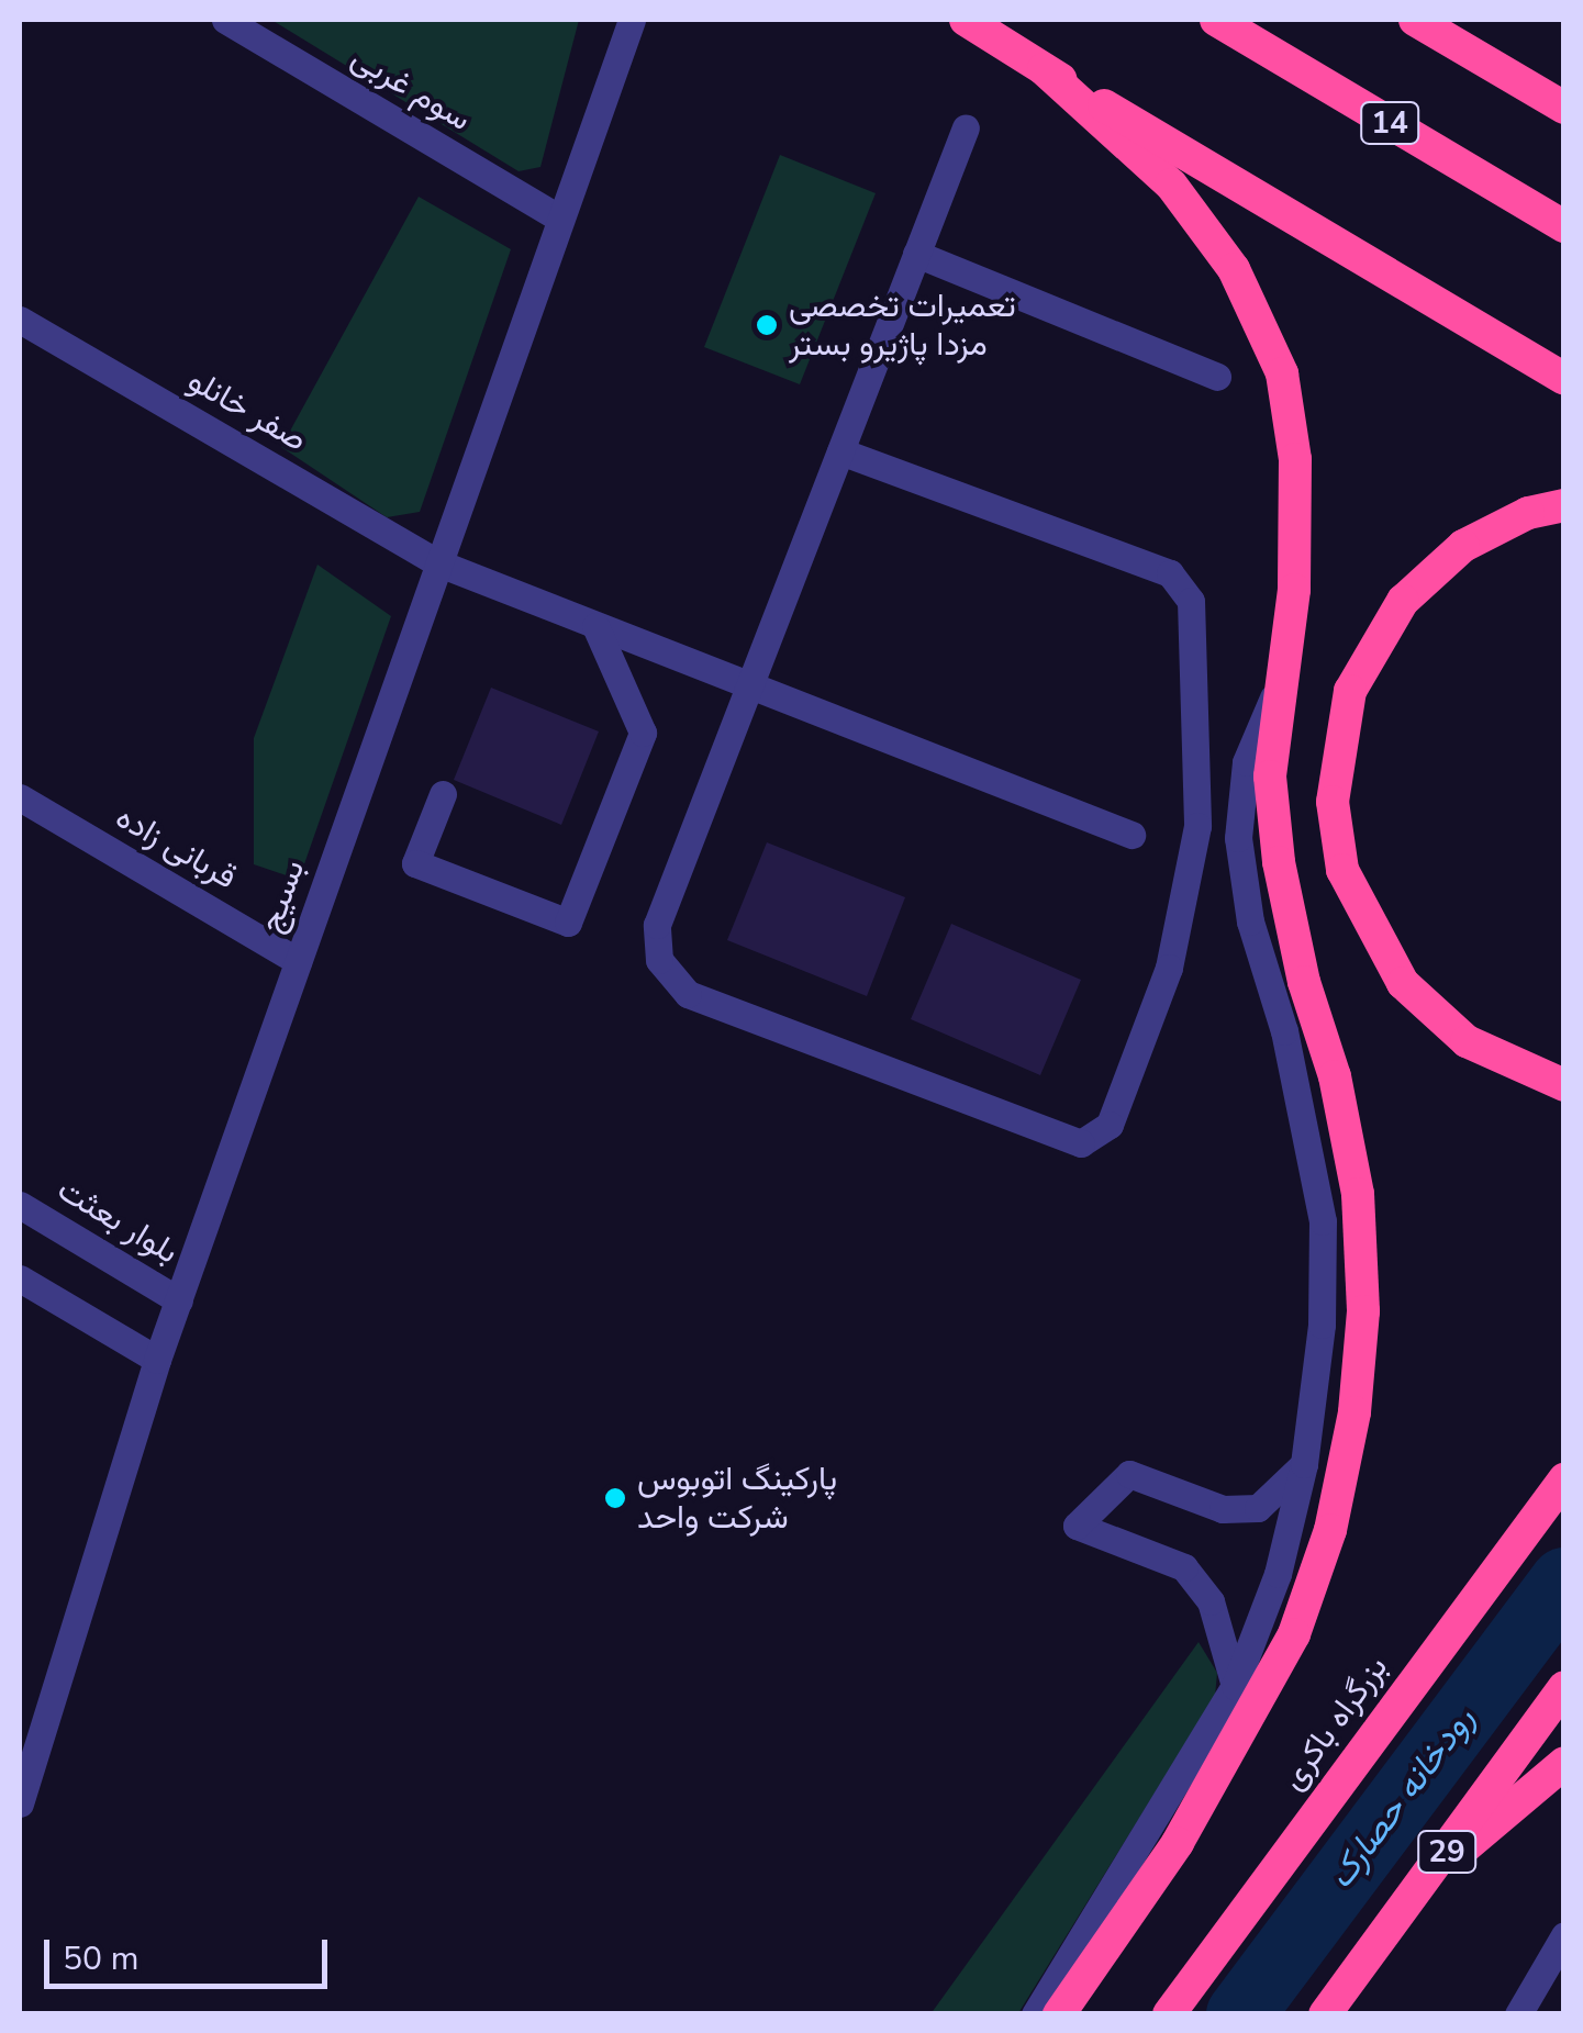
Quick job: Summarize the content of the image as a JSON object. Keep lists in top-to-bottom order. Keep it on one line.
{"streets":{"highway":["14","بزرگراه باکری","29"],"street":["سوم غربی","صفر خانلو","قربانی زاده","بسیج","بلوار بعثت"]},"crossings":[["سوم غربی","بسیج"],["صفر خانلو","بسیج"],["قربانی زاده","بسیج"],["بسیج","بلوار بعثت"]],"water":["رودخانه حصارک"],"places":["تعمیرات تخصصی مزدا پاژیرو بستر","پارکینگ اتوبوس شرکت واحد"],"scale_bar":"50 m"}
